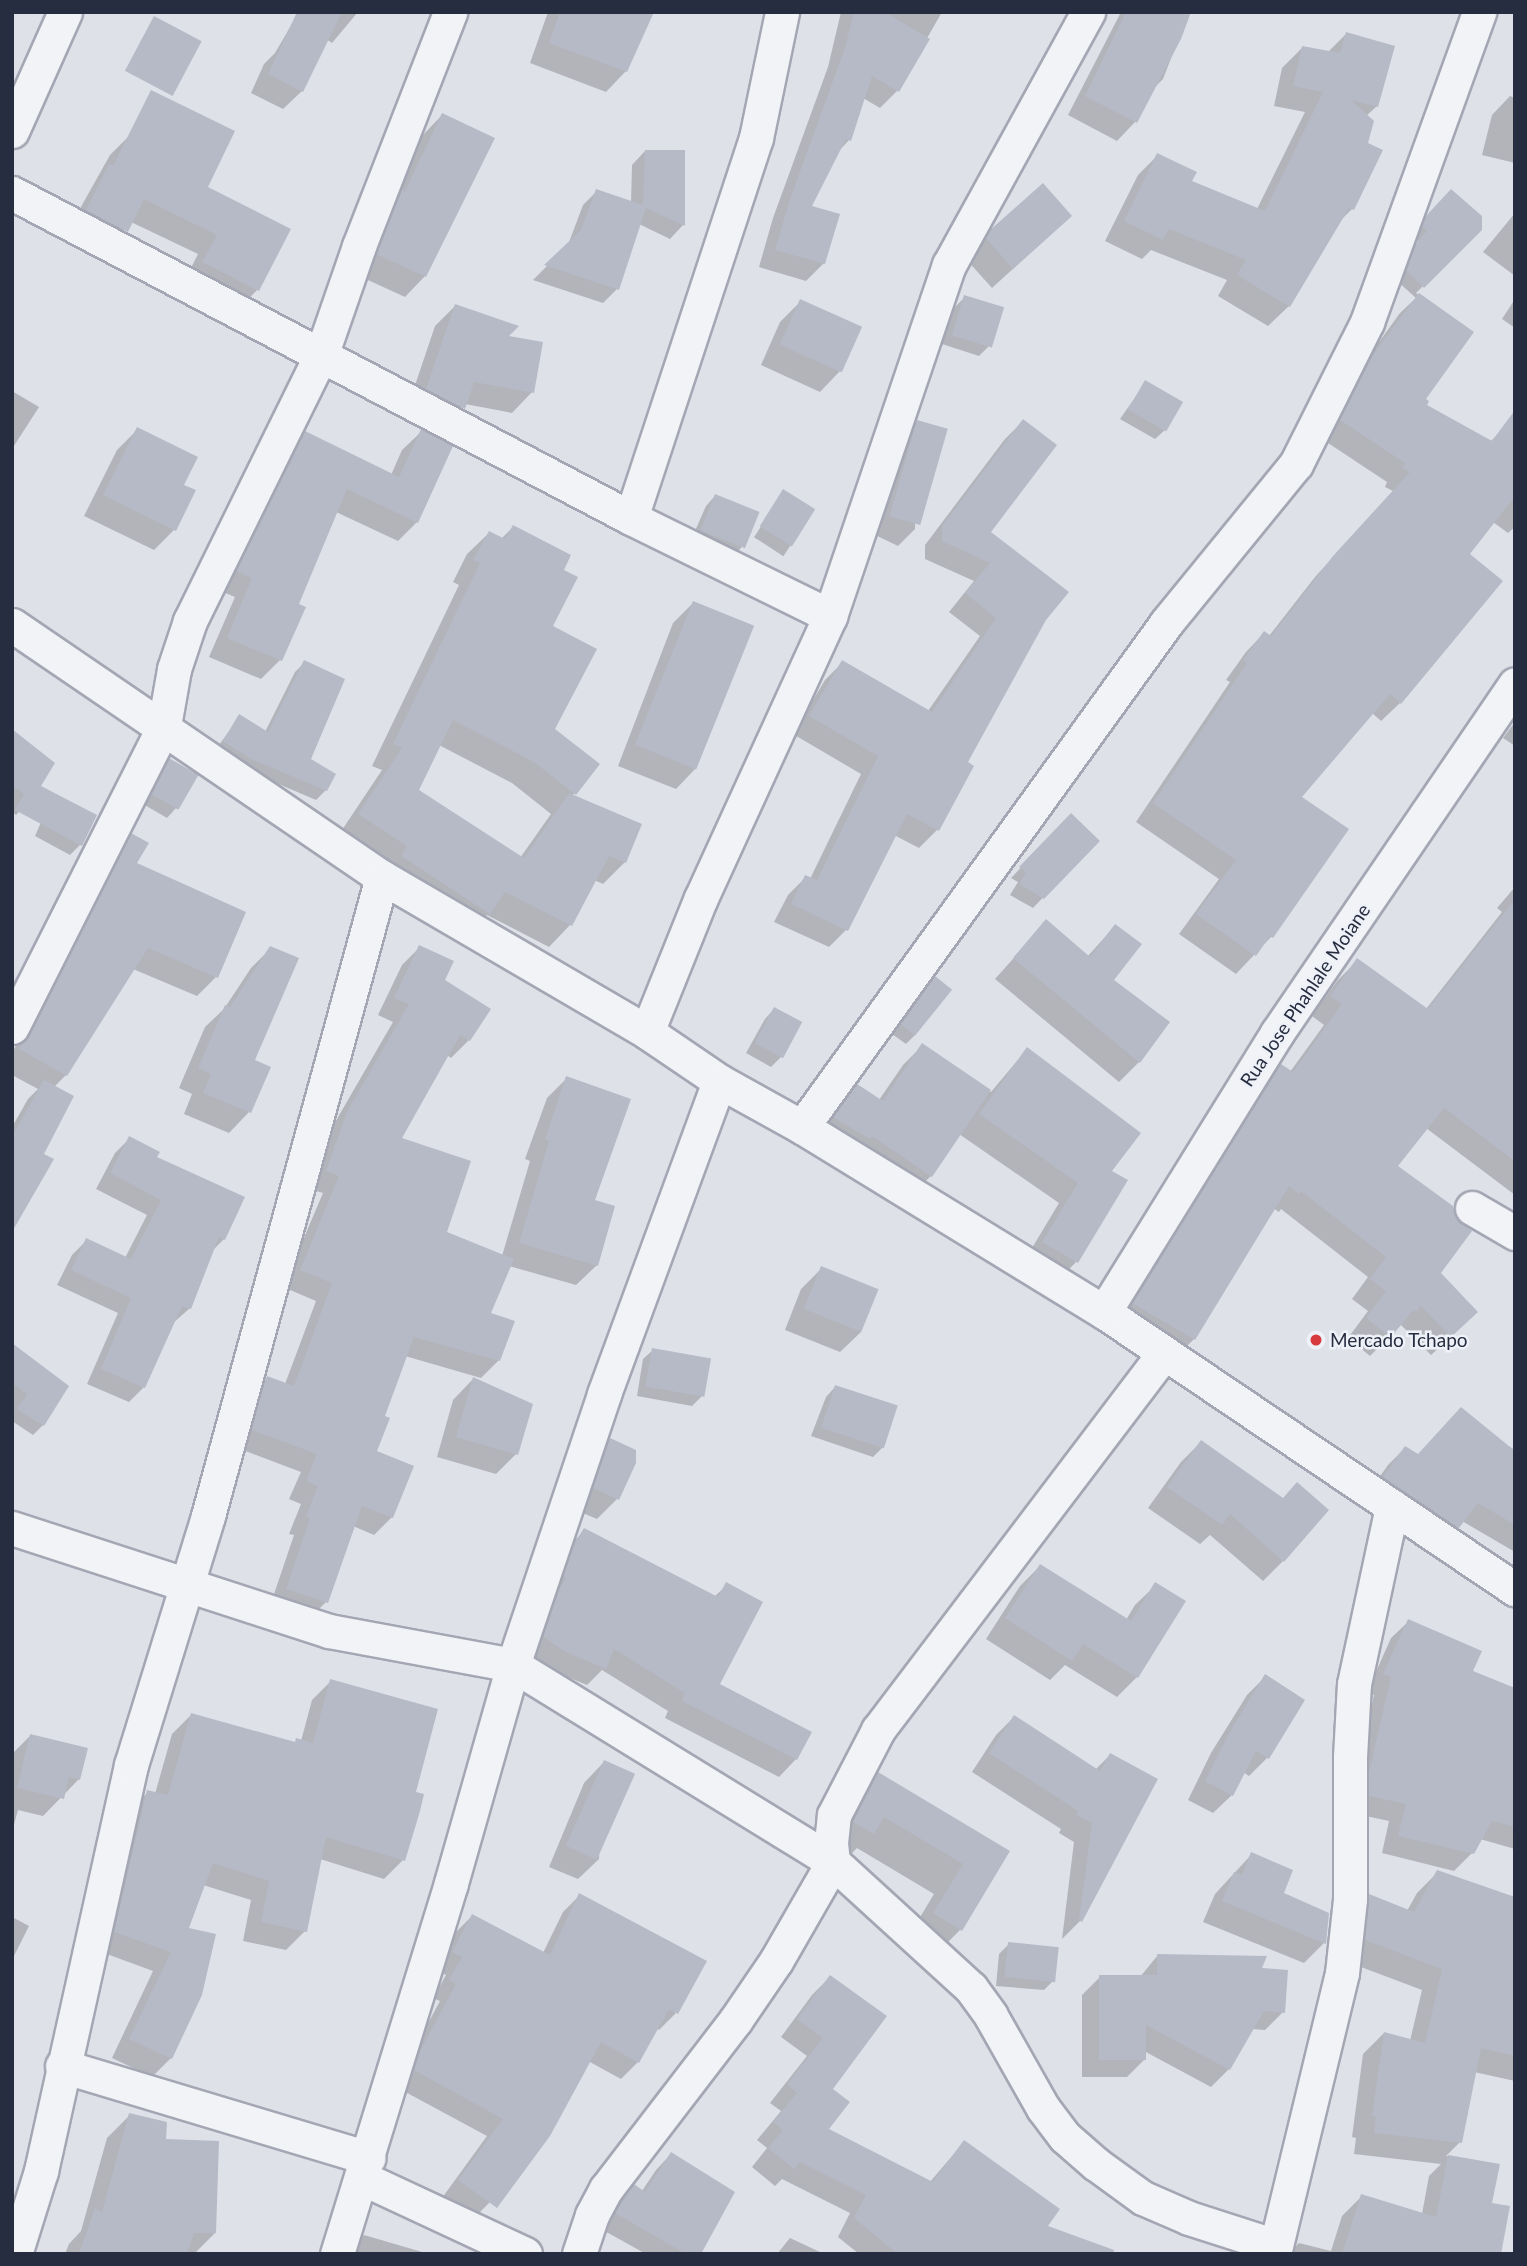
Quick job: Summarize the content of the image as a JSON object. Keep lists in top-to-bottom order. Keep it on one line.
{"streets":{"street":["Rua Jose Phahlale Moiane"]},"places":["Mercado Tchapo"]}
